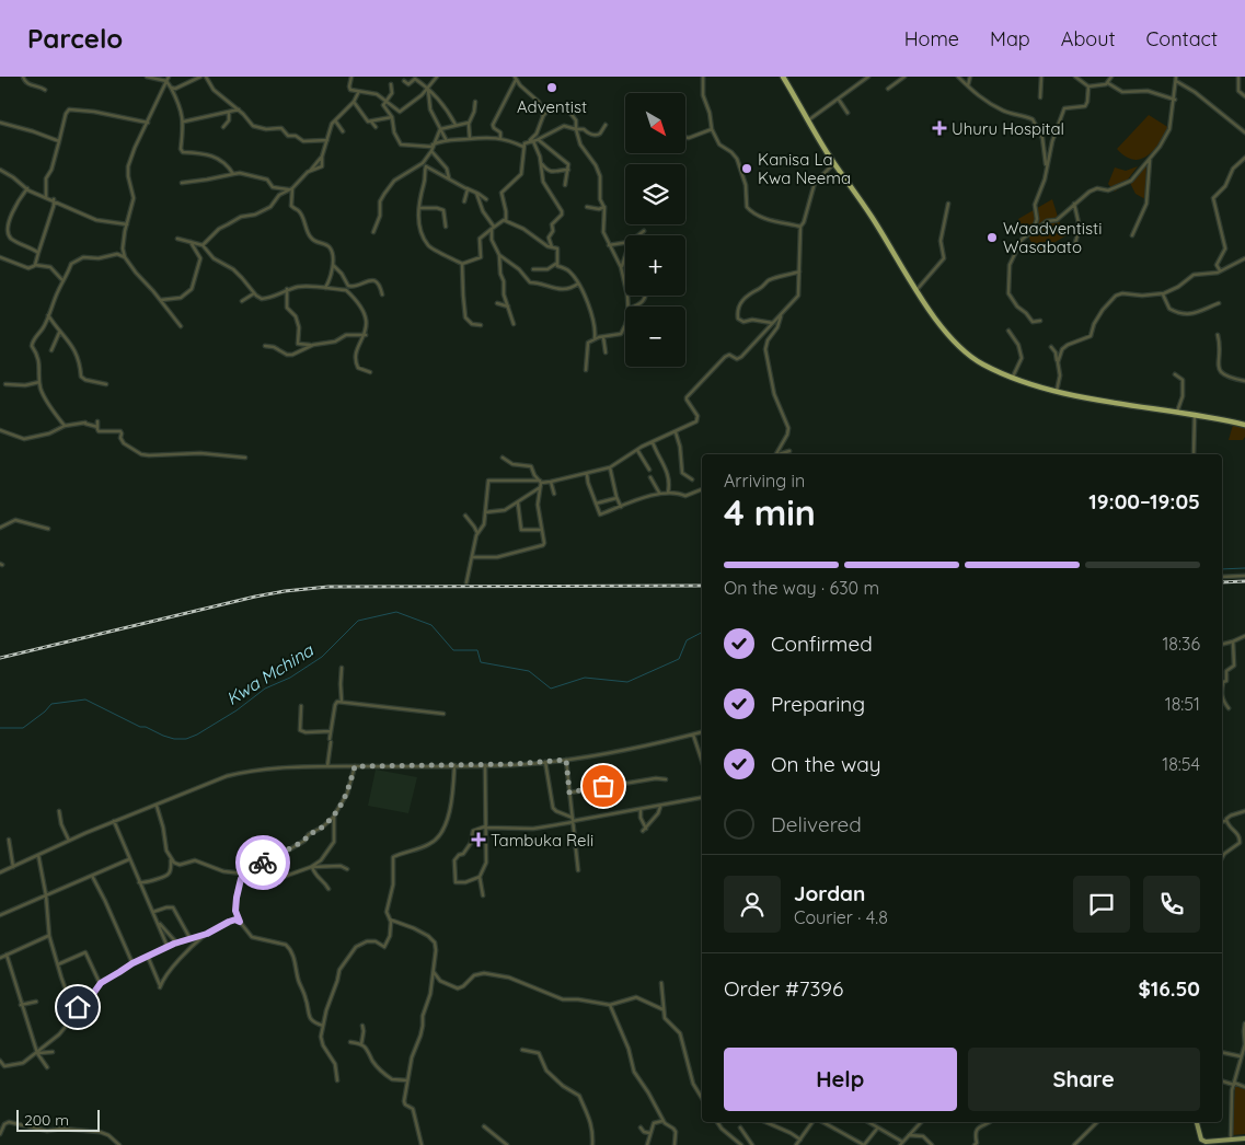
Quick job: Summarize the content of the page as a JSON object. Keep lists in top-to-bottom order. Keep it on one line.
{"water":["Kwa Mchina"],"places":{"other":["Adventist","Kanisa La Kwa Neema","Waadventisti Wasabato"],"health":["Uhuru Hospital","Tambuka Reli"]},"scale_bar":"200 m","north":"bottom right","page":{"header":"Parcelo","nav":["Home","Map","About","Contact"],"map_buttons":["+","−"],"heading":["4 min","Arriving in","19:00–19:05"],"panel":["Jordan","Courier · 4.8","Order #7396","$16.50"],"bar":"On the way · 630 m","list":[["Confirmed","18:36"],["Preparing","18:51"],["On the way","18:54"],"Delivered"],"buttons":["Help","Share"],"scale":"200 m"}}
